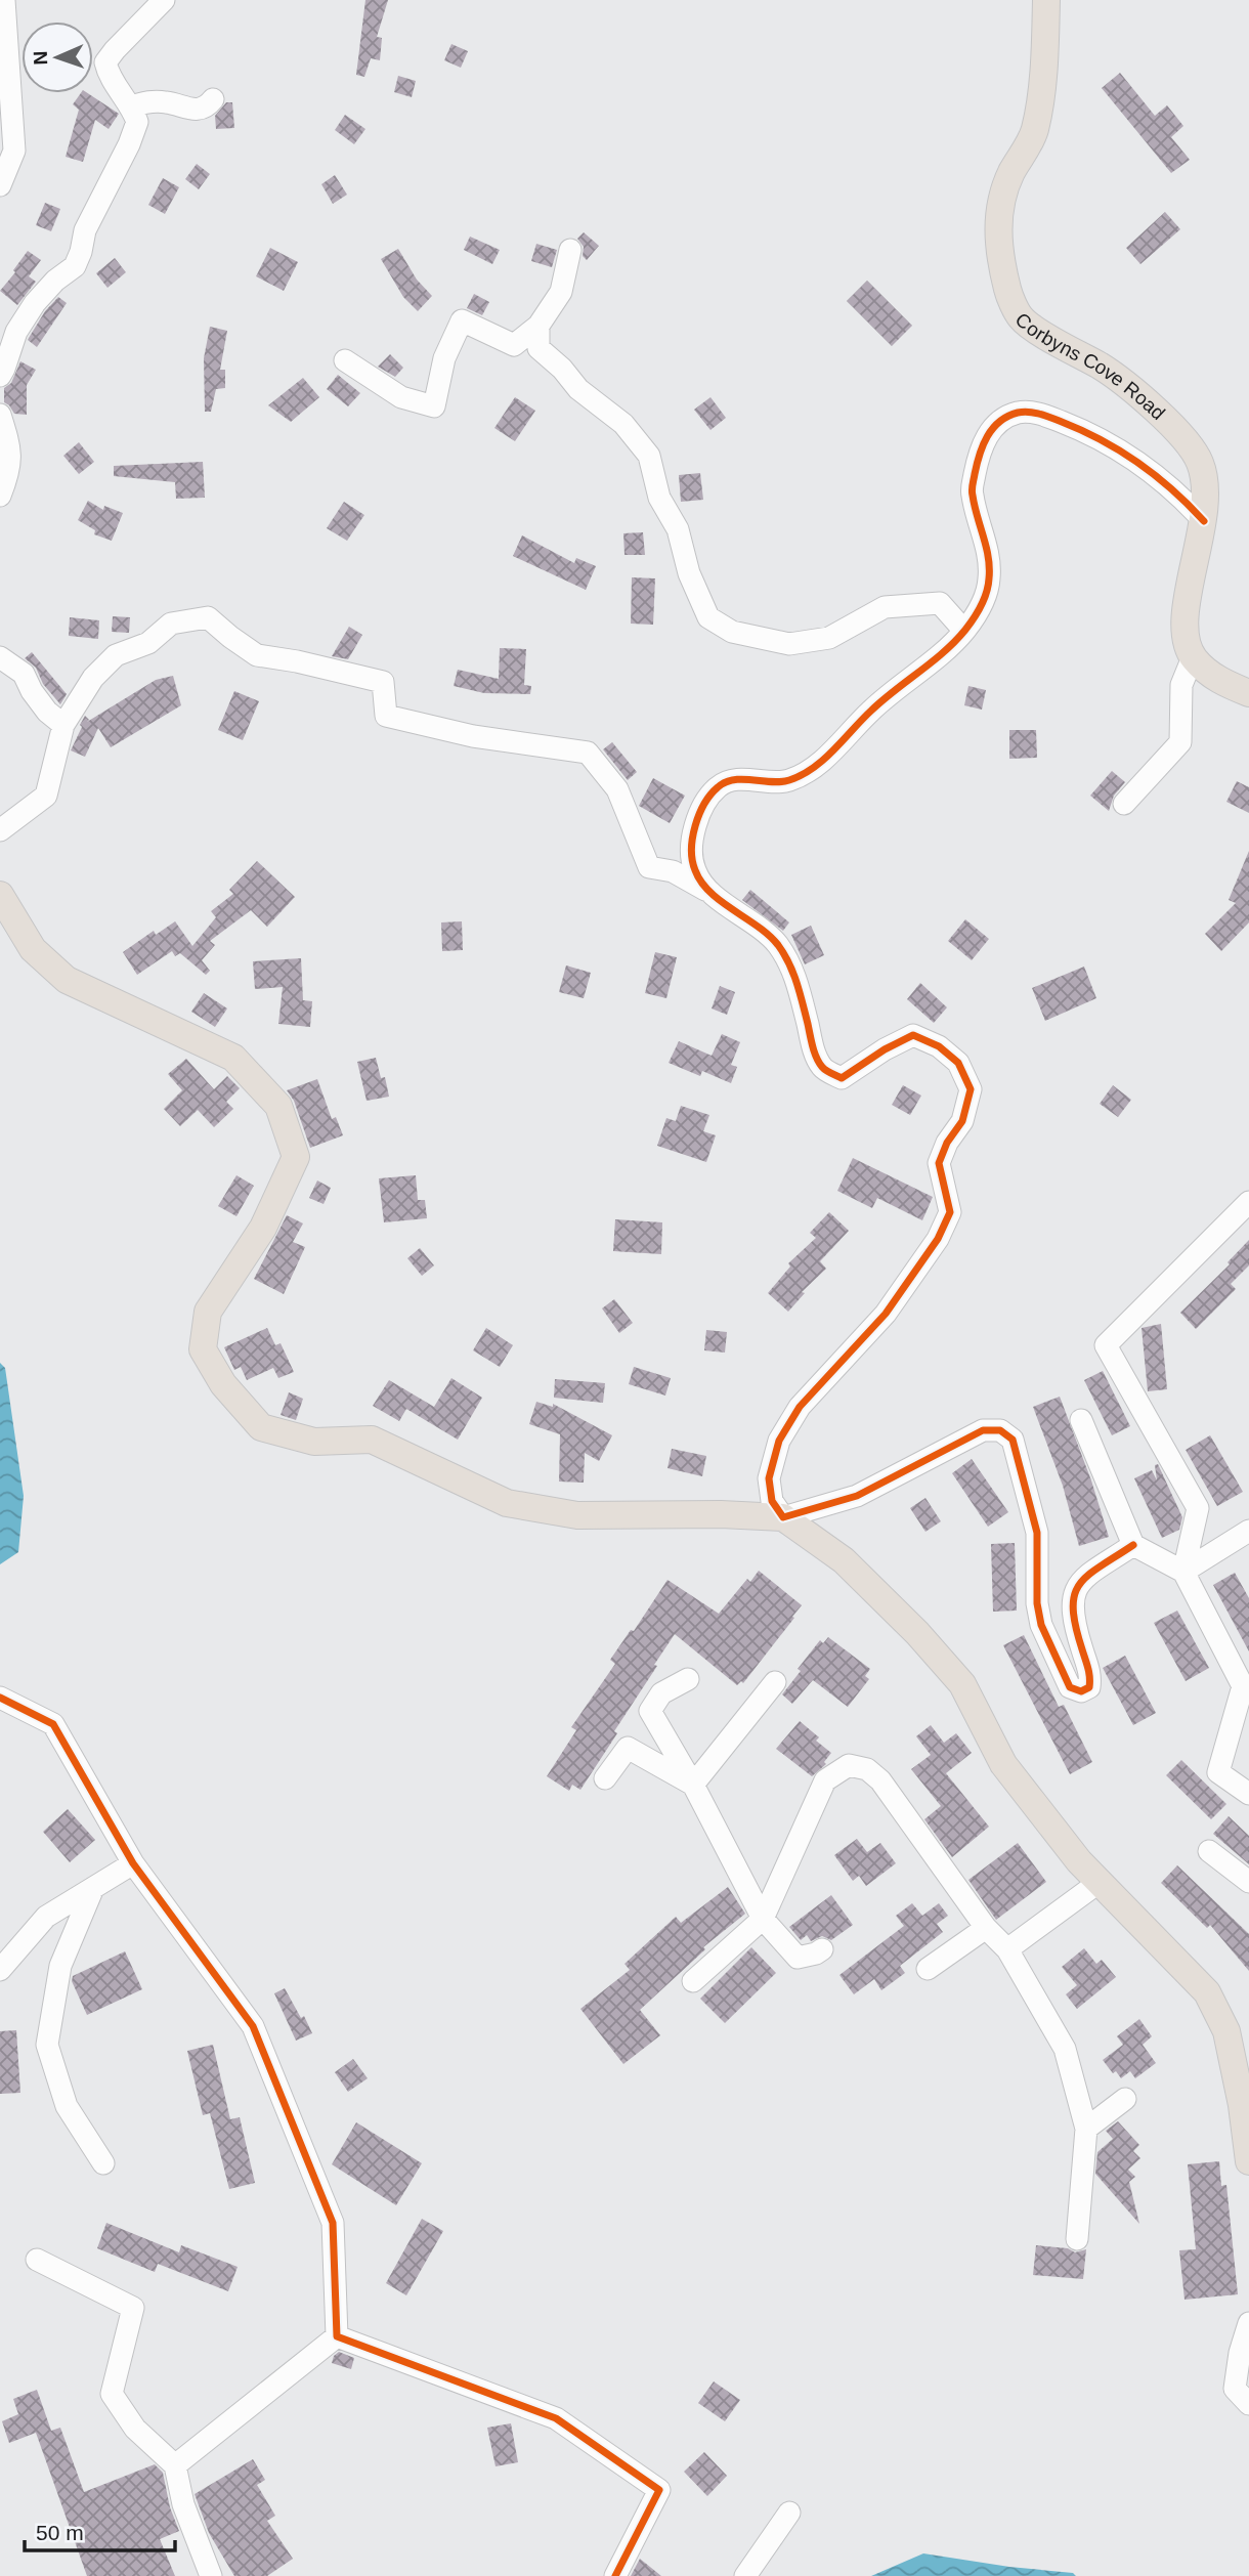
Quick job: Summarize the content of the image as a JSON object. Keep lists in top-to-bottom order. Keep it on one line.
{"streets":{"main road":["Corbyns Cove Road"]},"scale_bar":"50 m","north":"left"}
